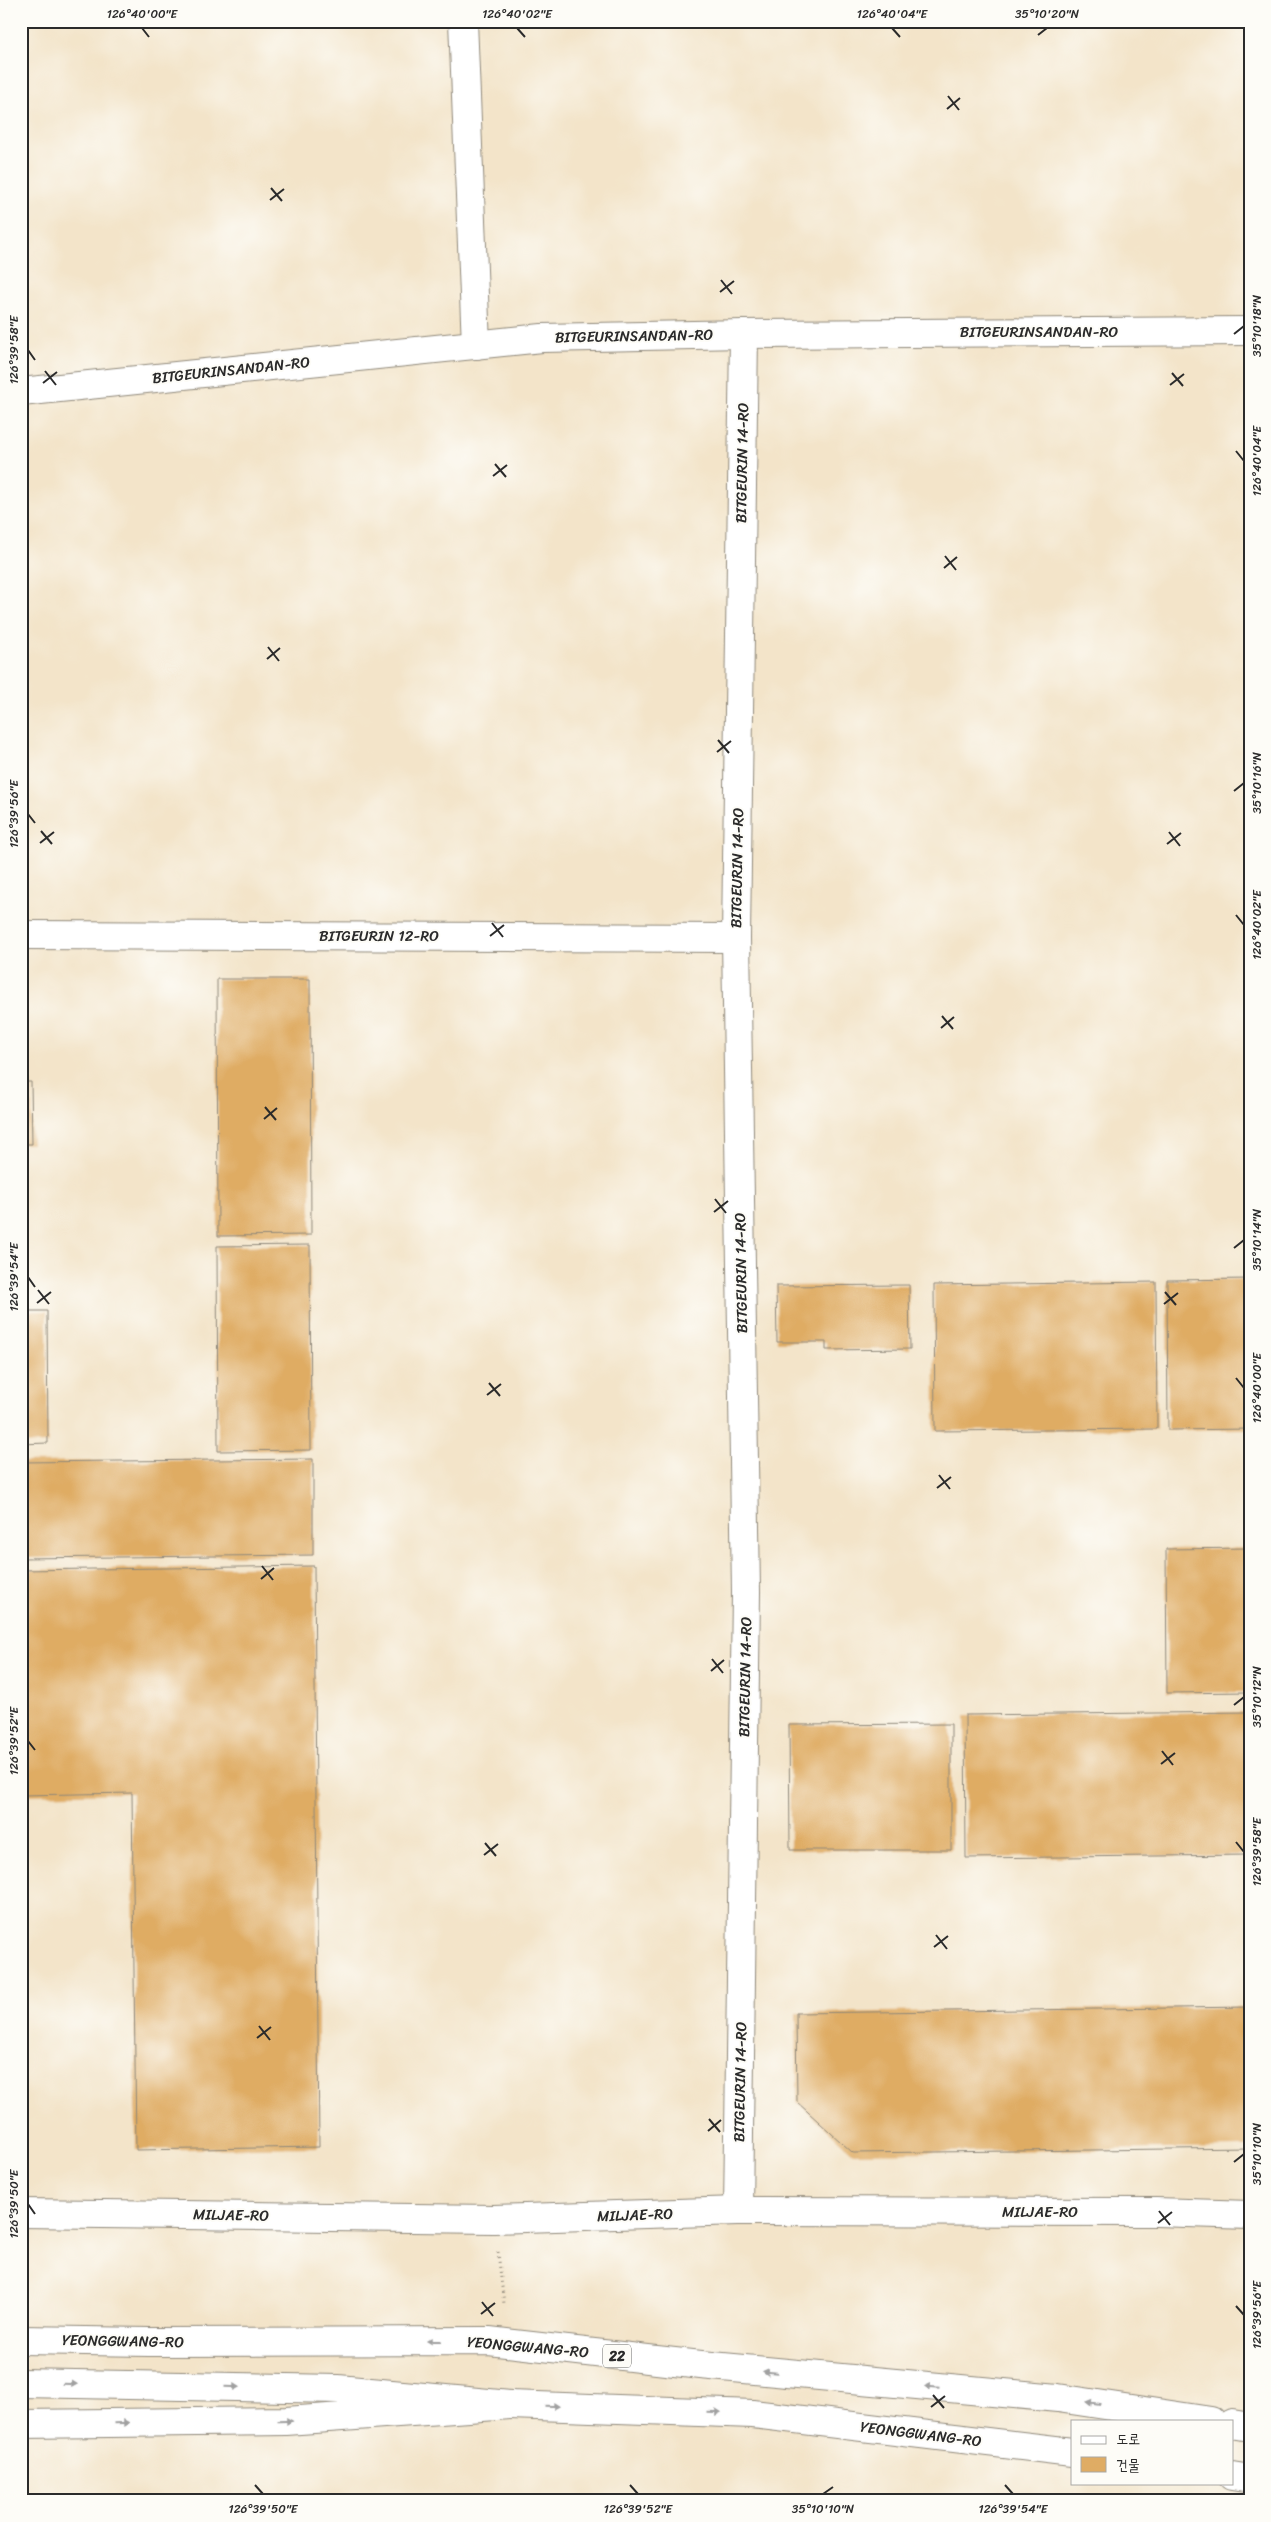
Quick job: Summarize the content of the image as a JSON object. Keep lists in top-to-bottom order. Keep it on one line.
{"streets":{"main road":["BITGEURINSANDAN-RO","BITGEURIN 14-RO","BITGEURIN 12-RO","MILJAE-RO","YEONGGWANG-RO","22"]},"crossings":[["BITGEURINSANDAN-RO","BITGEURIN 14-RO"],["BITGEURIN 14-RO","BITGEURIN 12-RO"],["BITGEURIN 14-RO","MILJAE-RO"]],"legend":["도로","건물"],"coordinates":["126°40'00\"E","126°40'02\"E","126°40'04\"E","35°10'20\"N","35°10'18\"N","126°39'58\"E","35°10'16\"N","126°39'56\"E","35°10'14\"N","126°39'54\"E","35°10'12\"N","126°39'52\"E","35°10'10\"N","126°39'50\"E"]}
